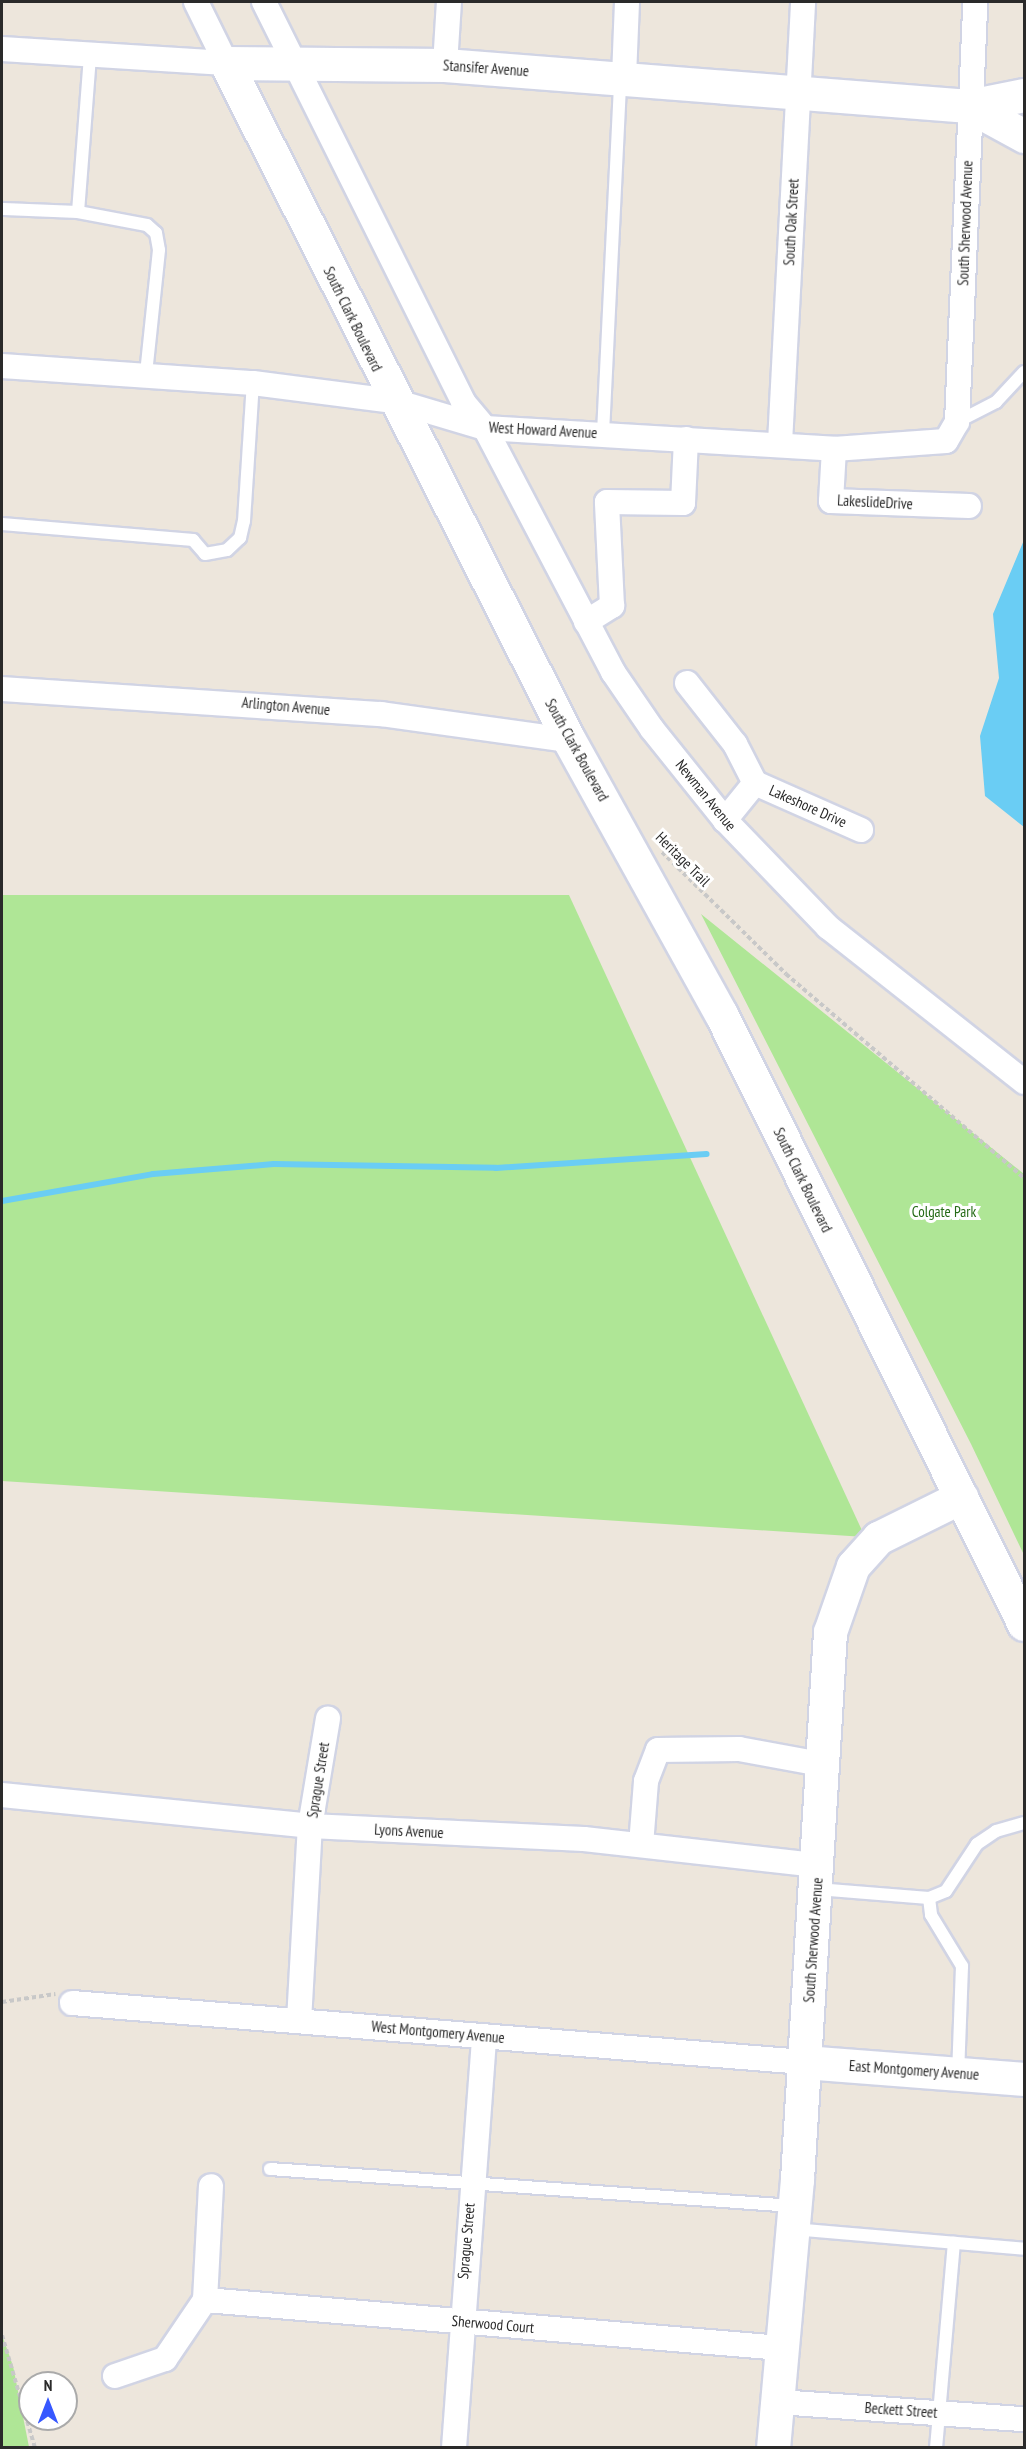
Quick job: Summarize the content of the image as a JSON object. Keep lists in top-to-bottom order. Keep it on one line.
{"streets":{"street":["Stansifer Avenue","South Oak Street","South Sherwood Avenue","South Clark Boulevard","West Howard Avenue","LakeslideDrive","Arlington Avenue","Newman Avenue","Lakeshore Drive","Sprague Street","Lyons Avenue","West Montgomery Avenue","East Montgomery Avenue","Sherwood Court","Beckett Street"],"path":["Heritage Trail"]},"crossings":[["Stansifer Avenue","South Oak Street"],["Stansifer Avenue","South Sherwood Avenue"],["Stansifer Avenue","South Clark Boulevard"],["South Oak Street","West Howard Avenue"],["South Sherwood Avenue","South Clark Boulevard"],["South Sherwood Avenue","West Howard Avenue"],["South Sherwood Avenue","Lyons Avenue"],["South Sherwood Avenue","West Montgomery Avenue"],["South Sherwood Avenue","East Montgomery Avenue"],["South Sherwood Avenue","Sherwood Court"],["South Sherwood Avenue","Beckett Street"],["South Clark Boulevard","West Howard Avenue"],["South Clark Boulevard","Arlington Avenue"],["West Howard Avenue","LakeslideDrive"],["West Howard Avenue","Newman Avenue"],["Sprague Street","Lyons Avenue"],["Sprague Street","West Montgomery Avenue"],["Sprague Street","Sherwood Court"],["West Montgomery Avenue","East Montgomery Avenue"]],"parks":["Colgate Park"],"north":"top"}
